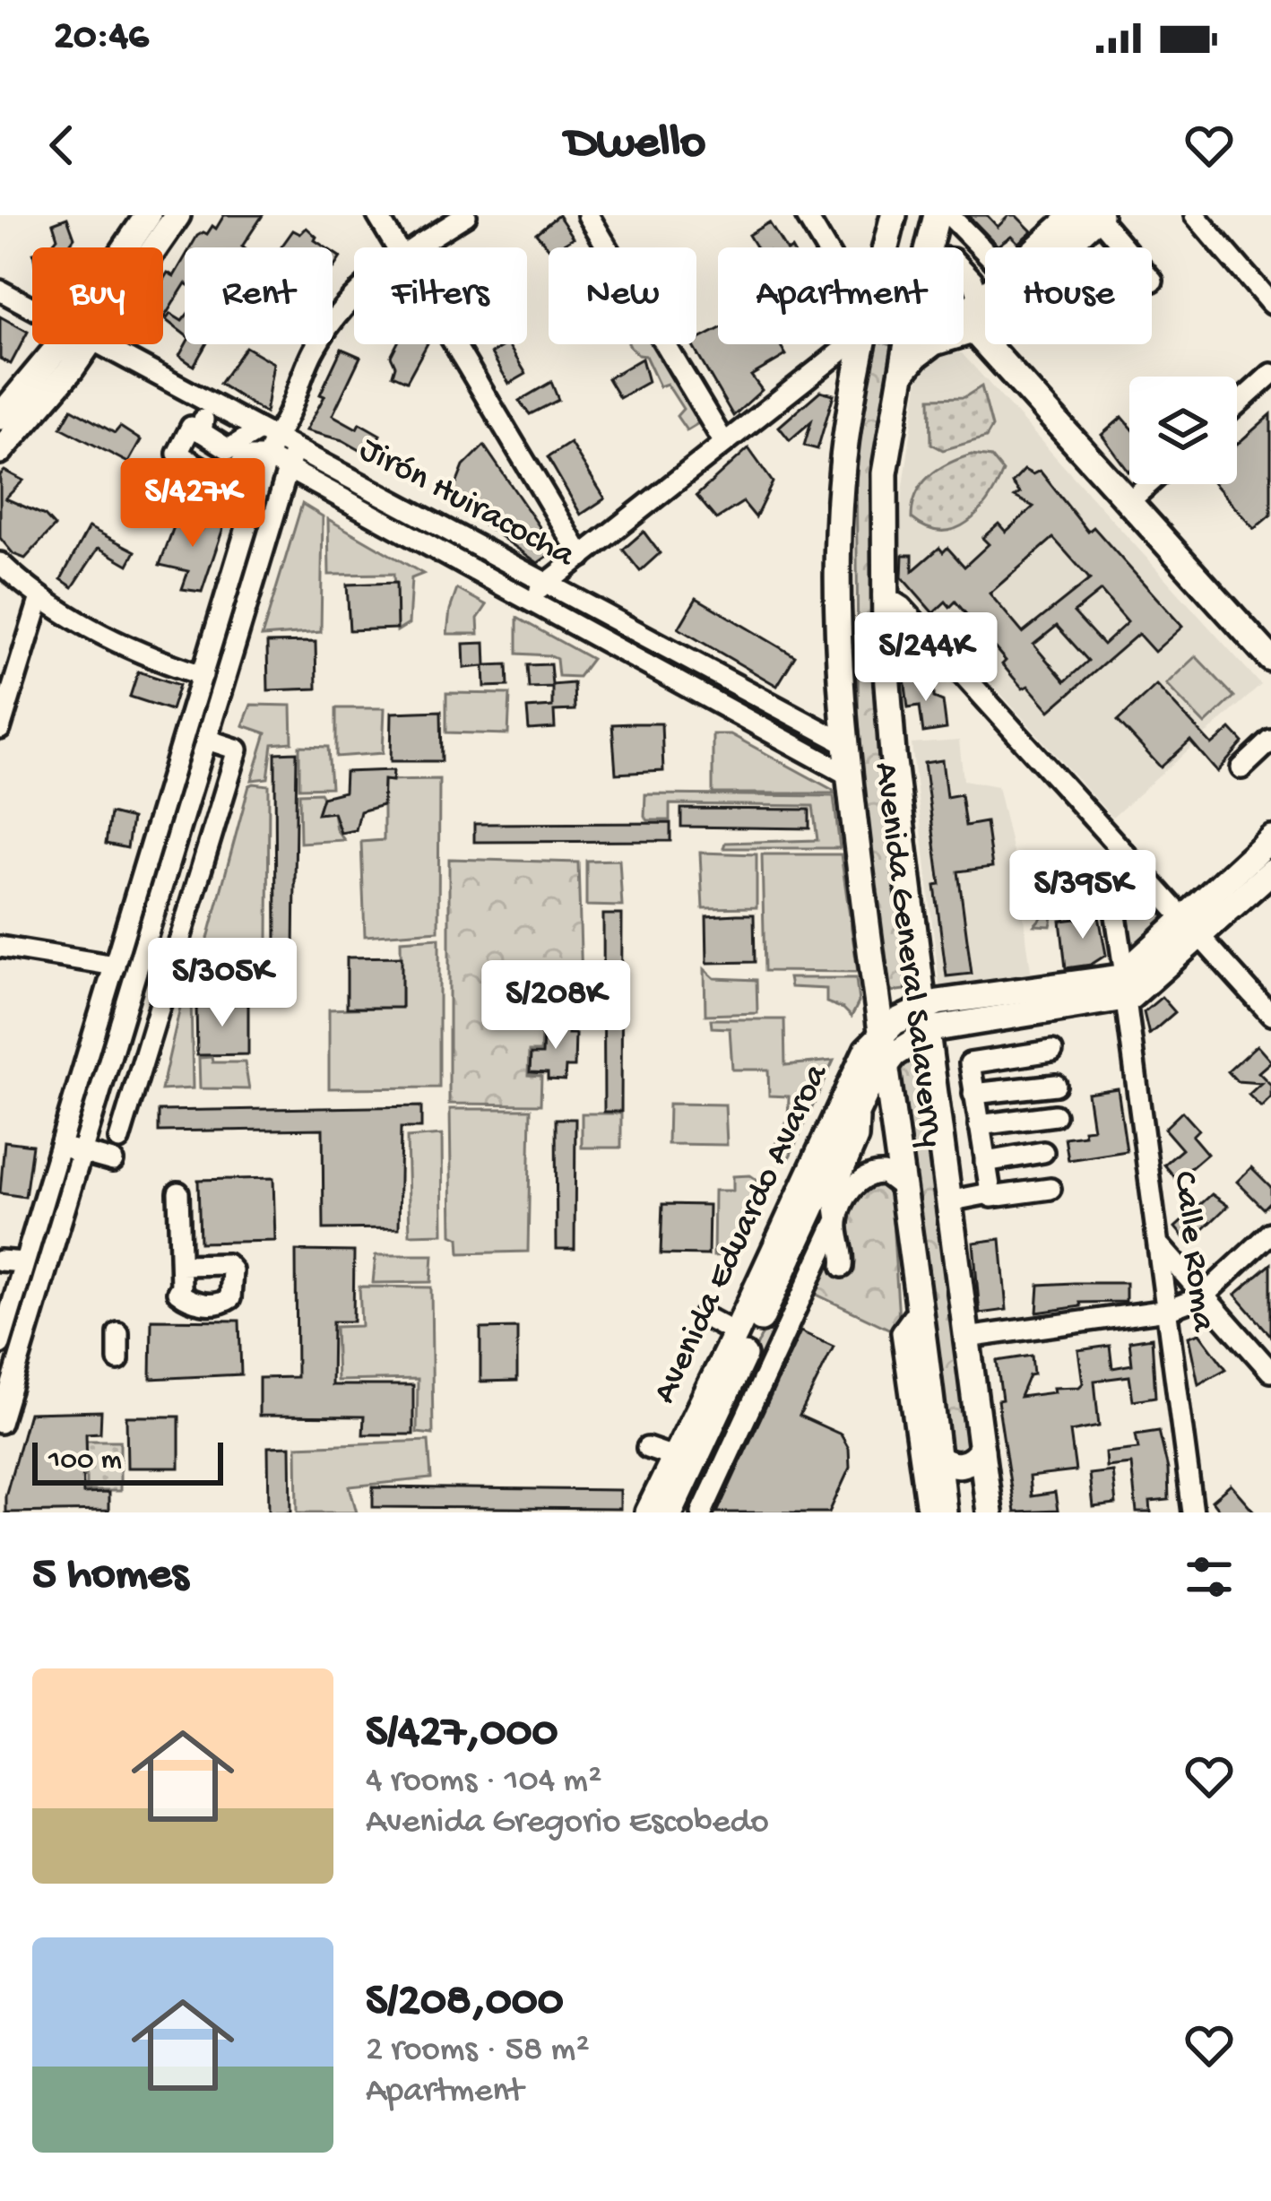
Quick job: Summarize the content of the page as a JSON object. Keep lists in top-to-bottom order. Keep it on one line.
{"streets":{"main road":["Avenida General Salaverry","Avenida Eduardo Avaroa"],"street":["Jirón Huiracocha","Calle Roma"]},"crossings":[["Jirón Huiracocha","Avenida General Salaverry"],["Avenida General Salaverry","Avenida Eduardo Avaroa"]],"scale_bar":"100 m","page":{"status":"20:46","header":"Dwello","chip":["Buy","Rent","Filters","New","Apartment","House"],"price":["S/427K","S/244K","S/395K","S/305K","S/208K"],"scale":"100 m","heading":"5 homes","list":[{"name":"S/427,000","note":"4 rooms · 104 m² · Avenida Gregorio Escobedo"},{"name":"S/208,000","note":"2 rooms · 58 m² · Apartment"}]}}
